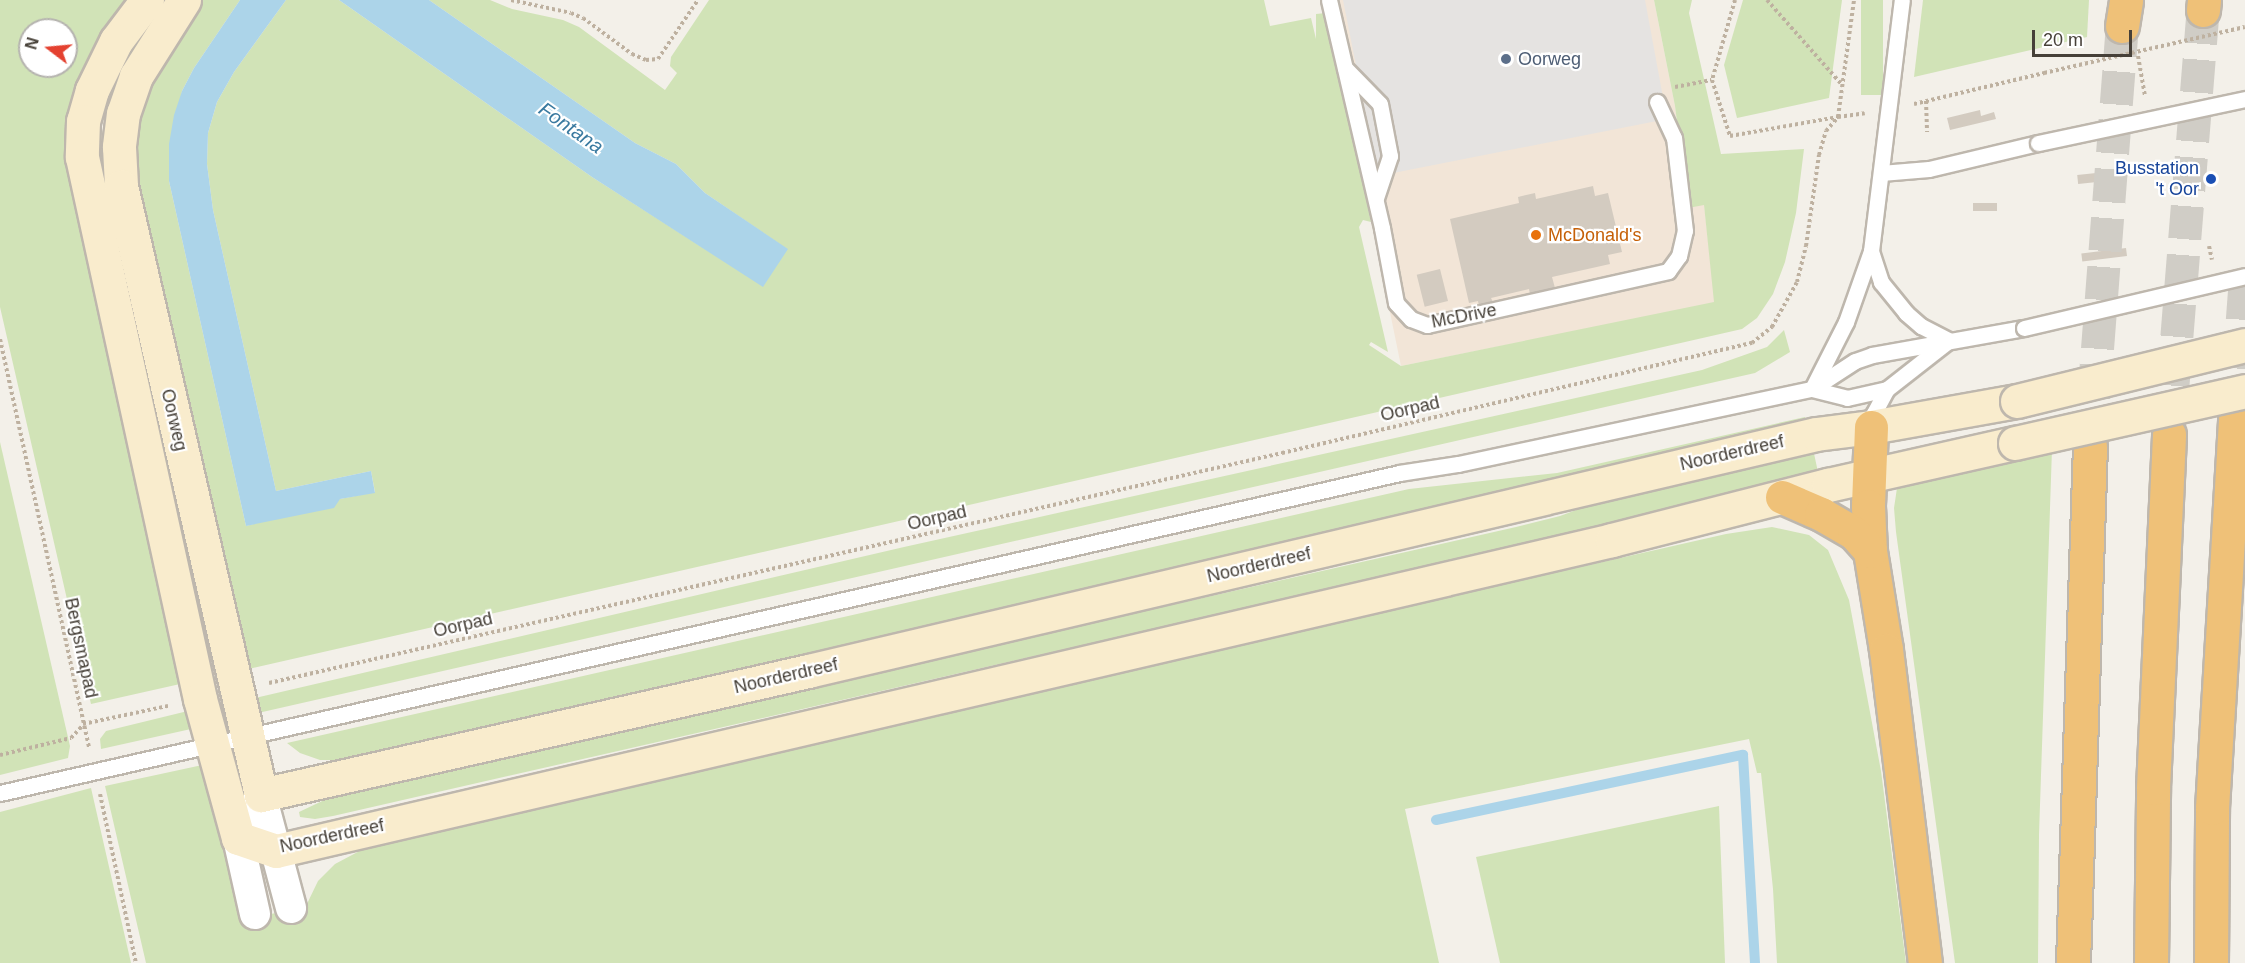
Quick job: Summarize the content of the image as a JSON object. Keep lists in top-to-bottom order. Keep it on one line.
{"streets":{"street":["Oorweg","Noorderdreef"],"lane":["McDrive"],"path":["Oorpad","Bergsmapad"]},"crossings":[["Oorpad","Oorweg"],["Oorweg","Noorderdreef"]],"water":["Fontana"],"places":["Oorweg","Busstation 't Oor","McDonald's"],"scale_bar":"20 m","north":"left"}
